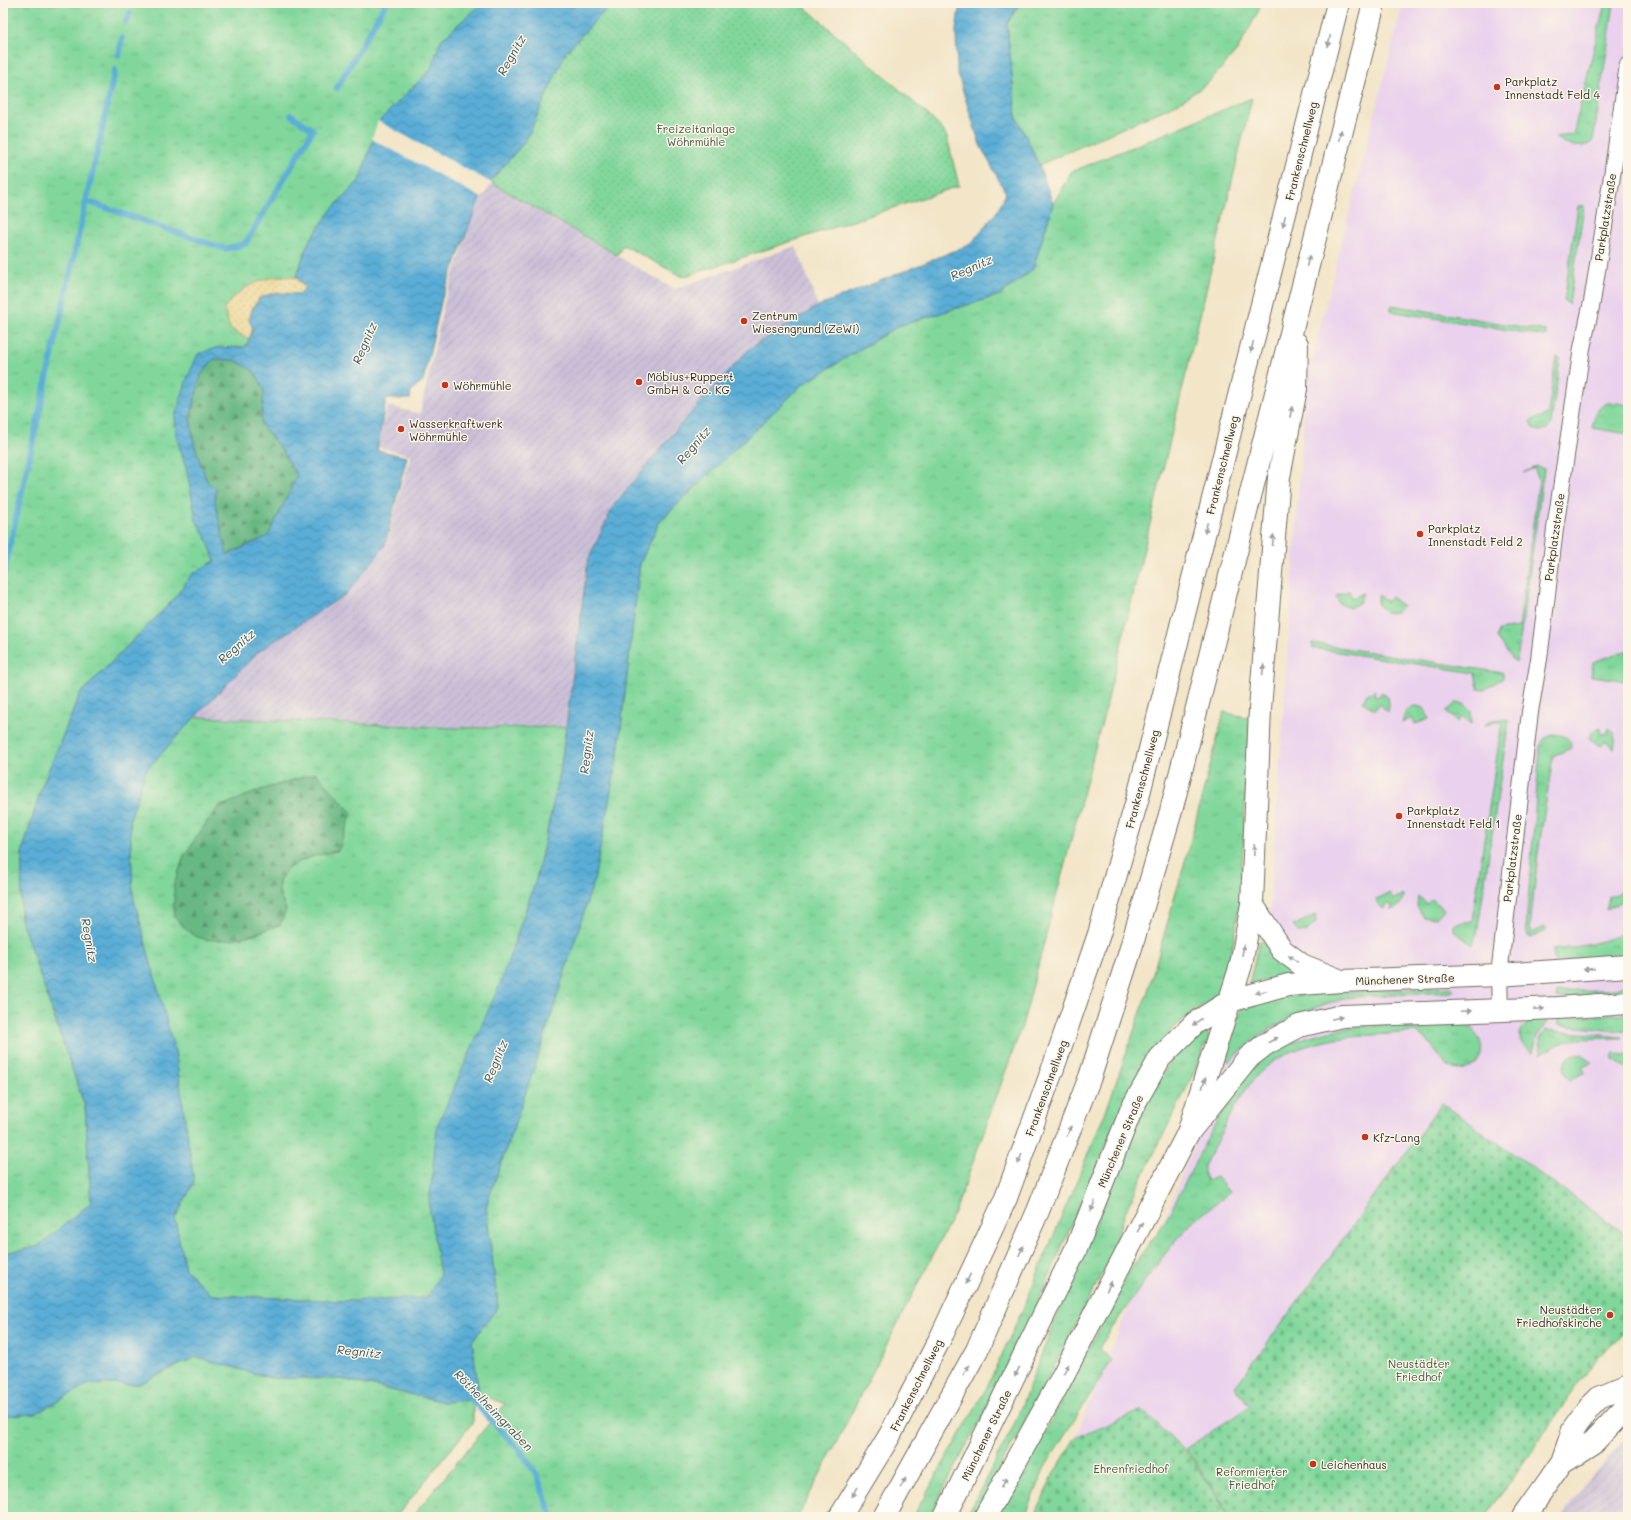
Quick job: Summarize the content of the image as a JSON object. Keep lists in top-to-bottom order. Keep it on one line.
{"streets":{"main road":["Frankenschnellweg","Münchener Straße"],"street":["Parkplatzstraße"]},"crossings":[["Parkplatzstraße","Münchener Straße"]],"water":["Regnitz","Röthelheimgraben"],"parks":["Freizeitanlage Wöhrmühle","Neustädter Friedhof","Ehrenfriedhof","Reformierter Friedhof"],"places":["Parkplatz Innenstadt Feld 4","Zentrum Wiesengrund (ZeWi)","Möbius+Ruppert GmbH & Co. KG","Wöhrmühle","Wasserkraftwerk Wöhrmühle","Parkplatz Innenstadt Feld 2","Parkplatz Innenstadt Feld 1","Kfz-Lang","Neustädter Friedhofskirche","Leichenhaus"]}
